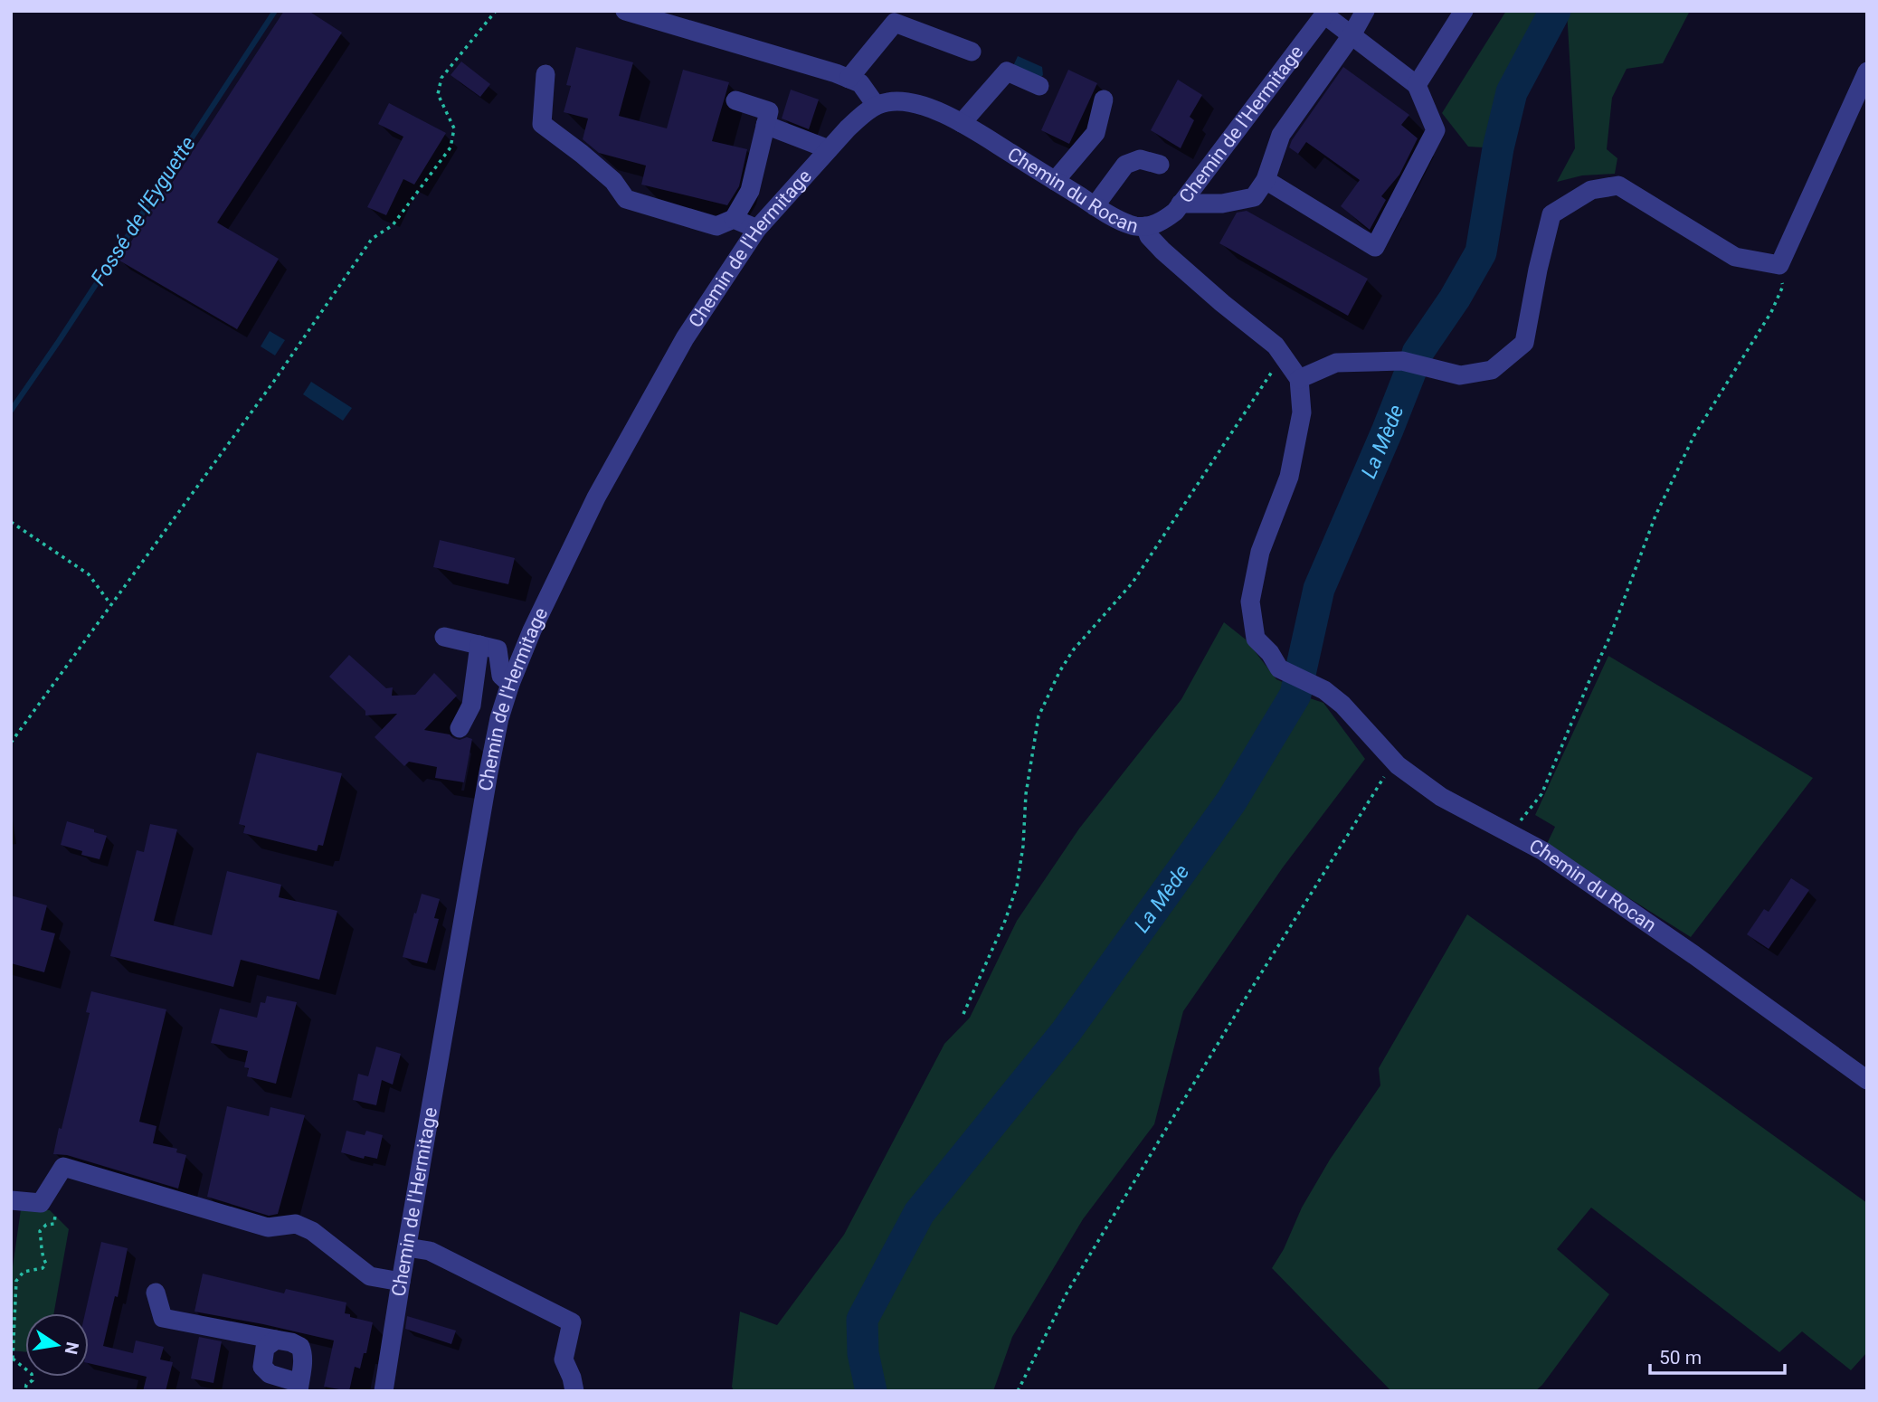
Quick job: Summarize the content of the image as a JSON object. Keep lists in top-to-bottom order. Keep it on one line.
{"streets":{"street":["Chemin de l'Hermitage","Chemin du Rocan"]},"crossings":[["Chemin de l'Hermitage","Chemin du Rocan"]],"water":["Fossé de l'Eyguette","La Mède"],"scale_bar":"50 m","north":"right"}
